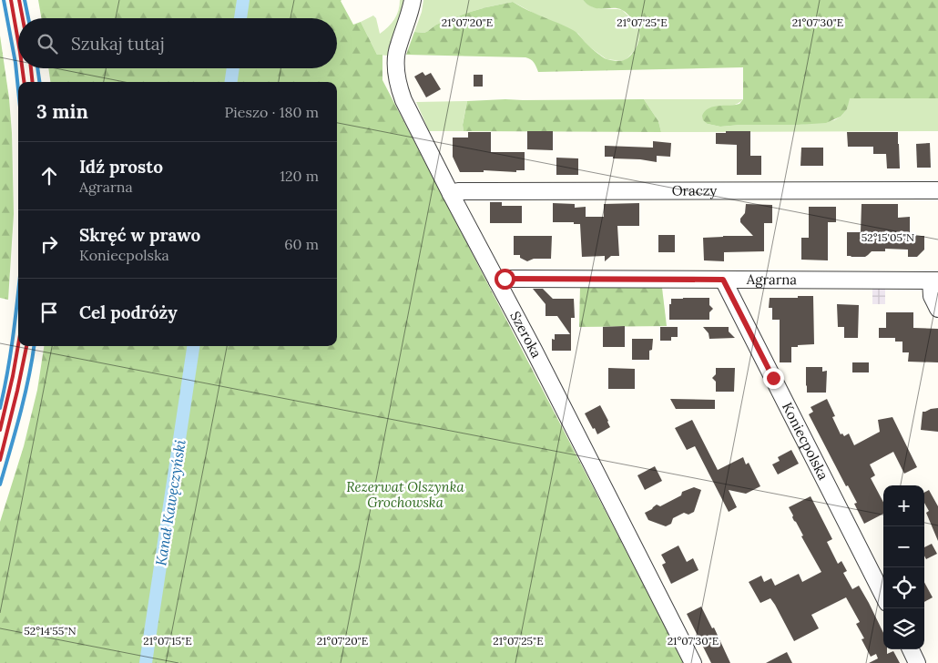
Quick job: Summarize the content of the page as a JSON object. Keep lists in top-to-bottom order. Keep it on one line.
{"streets":{"street":["Oraczy","Agrarna","Szeroka","Koniecpolska"]},"crossings":[["Oraczy","Szeroka"],["Agrarna","Szeroka"],["Agrarna","Koniecpolska"]],"water":["Kanał Kawęczyński"],"parks":["Rezerwat Olszynka Grochowska"],"page":{"search":"Szukaj tutaj","heading":["3 min","Pieszo · 180 m"],"list":[["Idź prosto","Agrarna","120 m"],["Skręć w prawo","Koniecpolska","60 m"],"Cel podróży"],"map_buttons":["+","−"]},"coordinates":["21°07'20\"E","21°07'25\"E","21°07'30\"E","52°15'05\"N","52°14'55\"N","21°07'15\"E"]}
